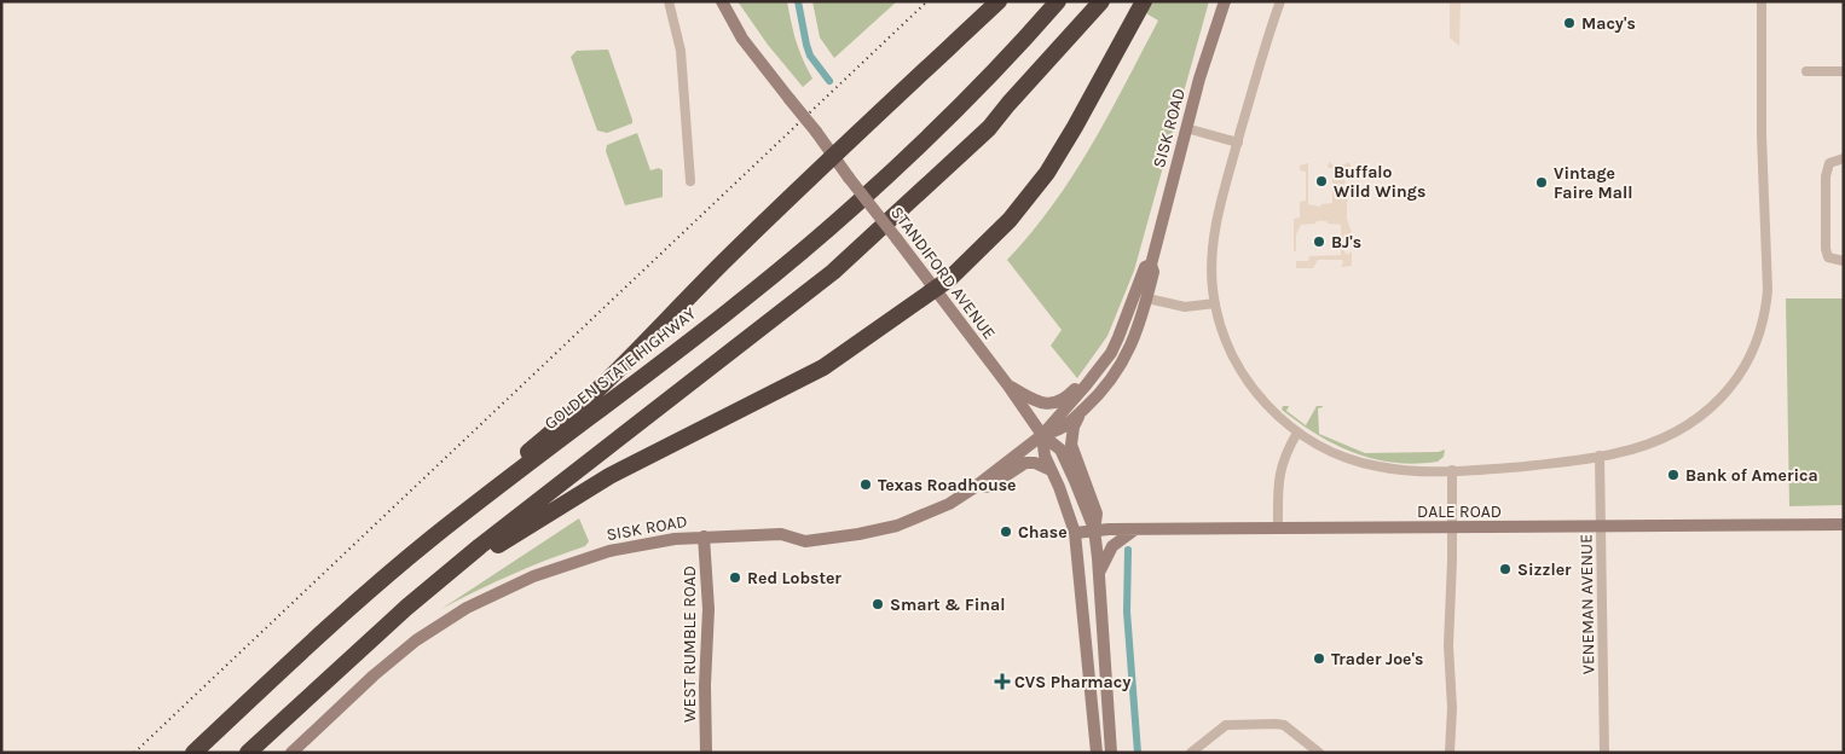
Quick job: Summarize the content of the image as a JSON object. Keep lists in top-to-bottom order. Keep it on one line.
{"streets":{"highway":["GOLDEN STATE HIGHWAY"],"main road":["SISK ROAD","STANDIFORD AVENUE","DALE ROAD","WEST RUMBLE ROAD"],"street":["VENEMAN AVENUE"]},"crossings":[["SISK ROAD","STANDIFORD AVENUE"],["SISK ROAD","WEST RUMBLE ROAD"],["STANDIFORD AVENUE","DALE ROAD"],["DALE ROAD","VENEMAN AVENUE"]],"places":{"other":["Macy's","Buffalo Wild Wings","Vintage Faire Mall","BJ's","Bank of America","Texas Roadhouse","Chase","Sizzler","Red Lobster","Smart & Final","Trader Joe's"],"health":["CVS Pharmacy"]}}
